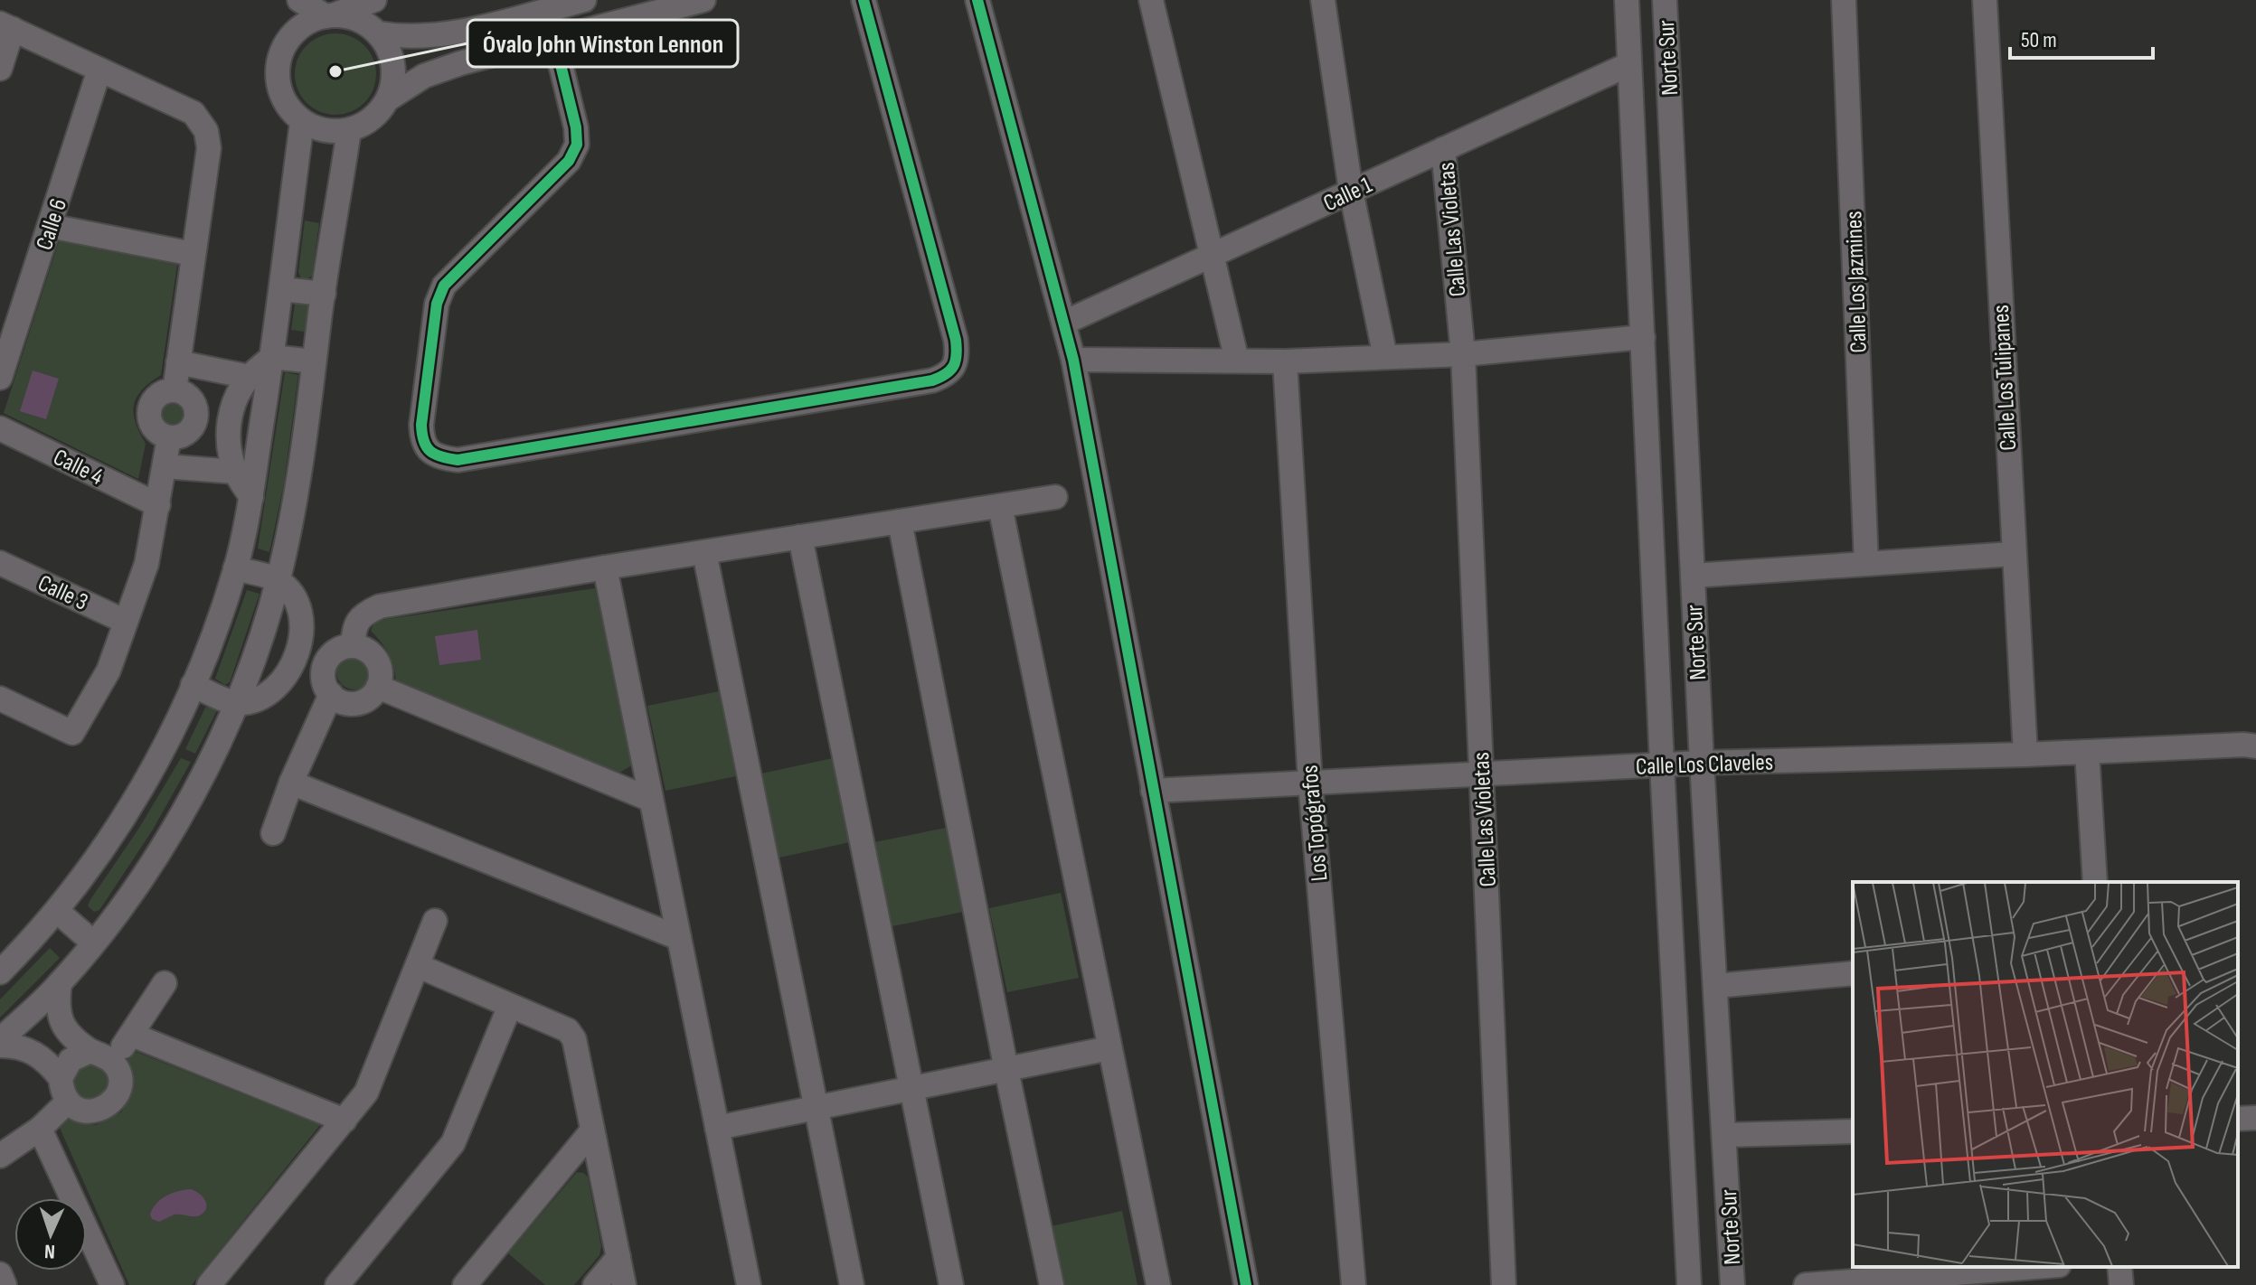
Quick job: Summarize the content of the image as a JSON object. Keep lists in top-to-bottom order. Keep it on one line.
{"streets":{"street":["Norte Sur","Calle 1","Calle 6","Calle Las Violetas","Calle Los Jazmines","Calle Los Tulipanes","Calle 4","Calle 3","Calle Los Claveles","Los Topógrafos"]},"crossings":[["Norte Sur","Calle 1"],["Norte Sur","Calle Los Claveles"],["Calle 1","Calle Las Violetas"],["Calle Las Violetas","Calle Los Claveles"],["Calle Los Tulipanes","Calle Los Claveles"],["Calle Los Claveles","Los Topógrafos"]],"places":["Óvalo John Winston Lennon"],"scale_bar":"50 m","north":"bottom"}
